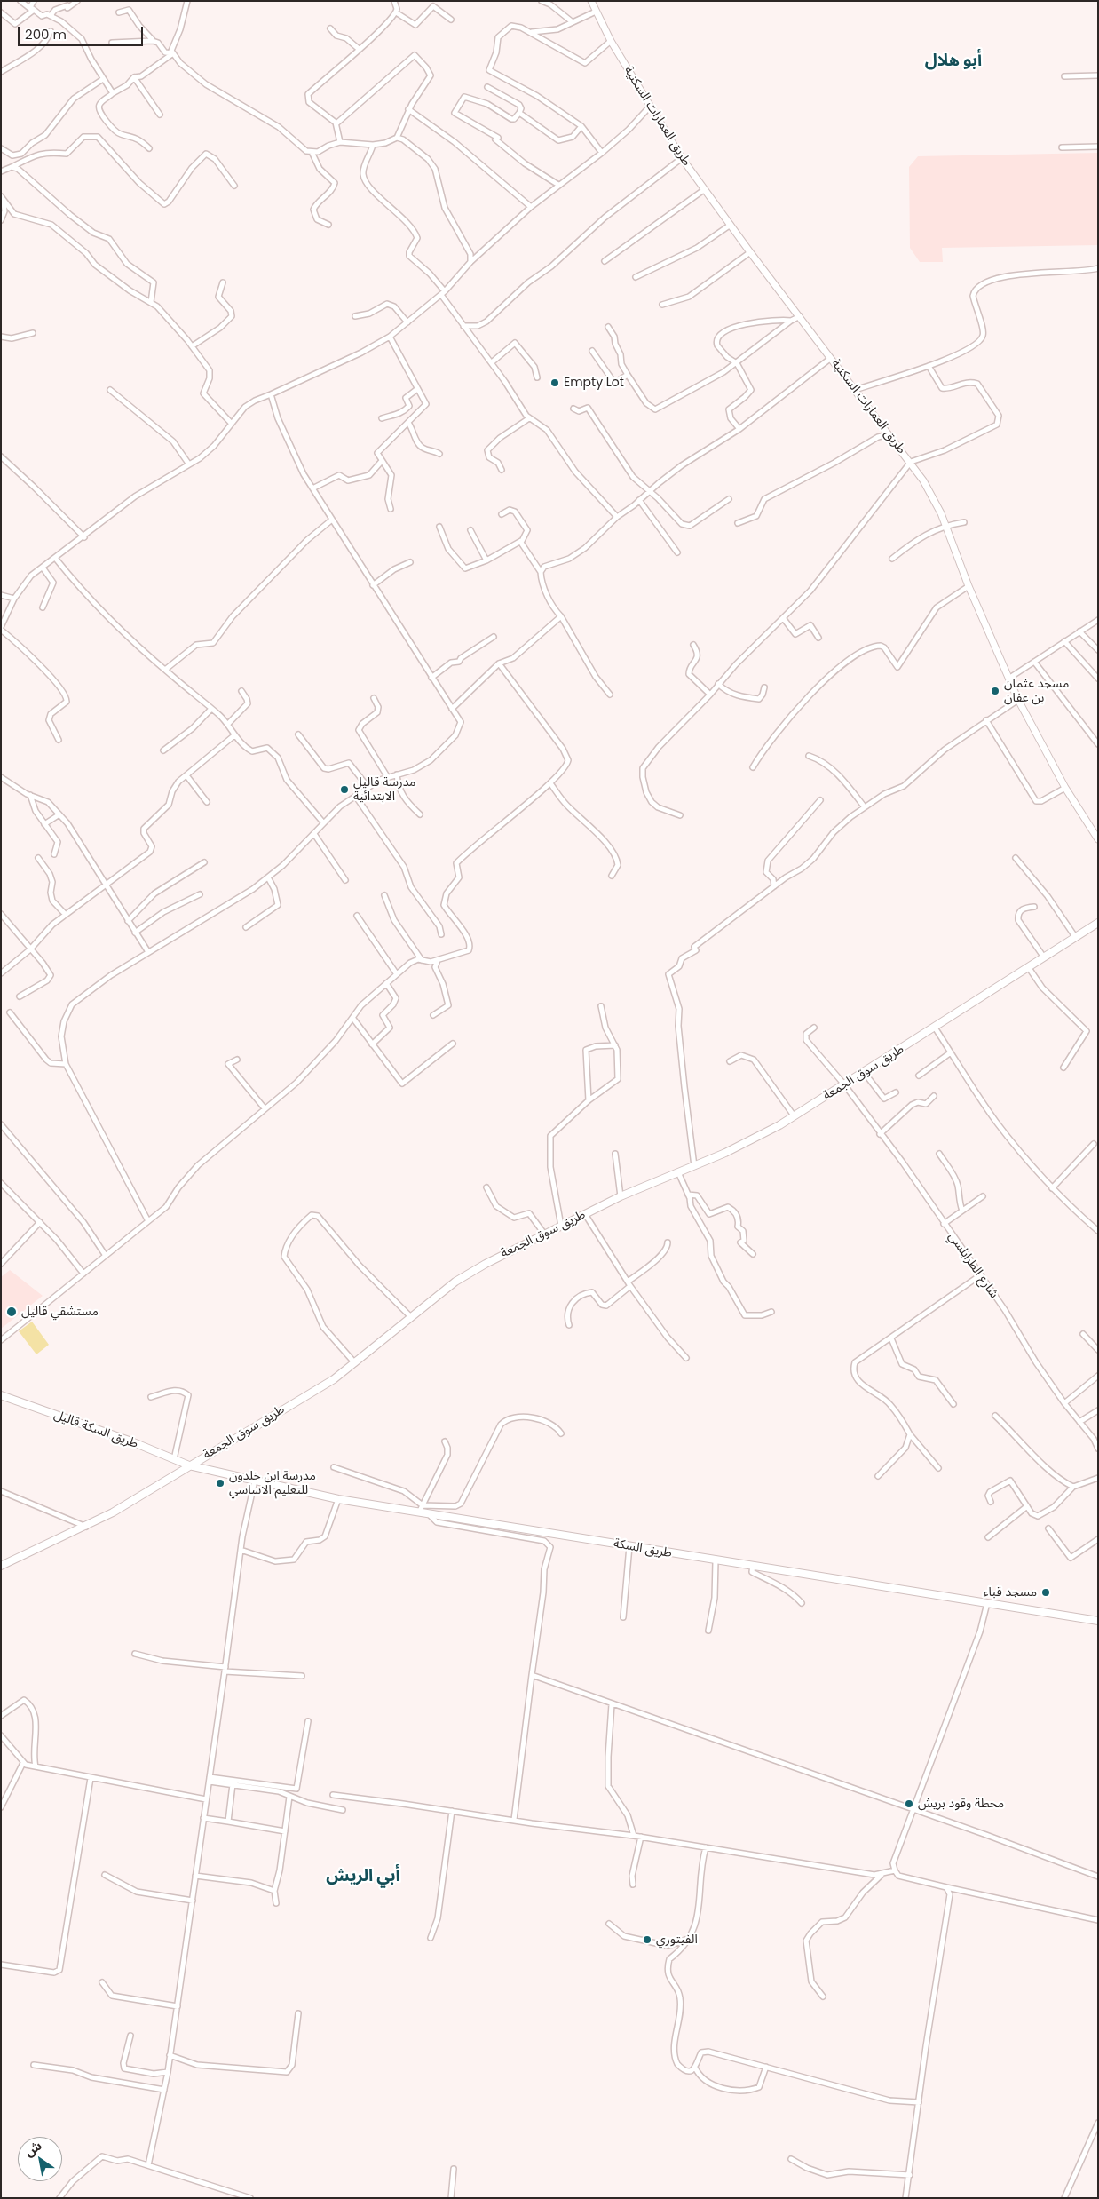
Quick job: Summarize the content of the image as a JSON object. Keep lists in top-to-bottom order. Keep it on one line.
{"streets":{"main road":["طريق العمارات السكنية","طريق سوق الجمعة","طريق السكة قاليل","طريق السكة"],"street":["شارع الطرابلسي"]},"crossings":[["طريق سوق الجمعة","شارع الطرابلسي"],["طريق سوق الجمعة","طريق السكة قاليل"],["طريق سوق الجمعة","طريق السكة"],["طريق السكة قاليل","طريق السكة"]],"districts":["أبو هلال","أبي الريش"],"places":["Empty Lot","مسجد عثمان بن عفان","مدرسة قاليل الابتدائية","مستشقي قاليل","مدرسة ابن خلدون للتعليم الاساسي","مسجد قباء","محطة وقود بريش","الفيتوري"],"scale_bar":"200 m","north":"top left"}
